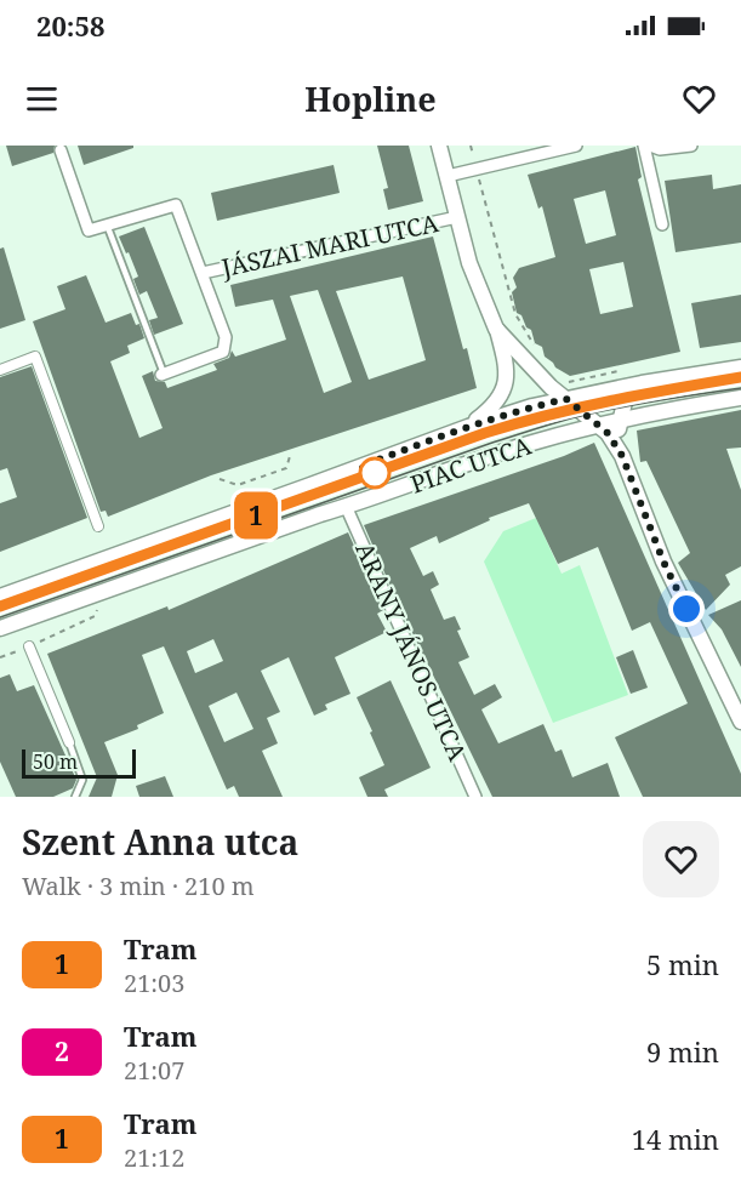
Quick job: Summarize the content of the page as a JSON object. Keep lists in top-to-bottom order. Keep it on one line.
{"streets":{"street":["JÁSZAI MARI UTCA","PIAC UTCA","ARANY JÁNOS UTCA"]},"crossings":[["PIAC UTCA","ARANY JÁNOS UTCA"]],"lines":["tram line 1"],"scale_bar":"50 m","page":{"status":"20:58","header":"Hopline","on_map":"1","scale":"50 m","heading":["Szent Anna utca","Walk · 3 min · 210 m"],"list":[{"mark":"1","name":"Tram","note":"21:03","value":"5 min"},{"mark":"2","name":"Tram","note":"21:07","value":"9 min"},{"mark":"1","name":"Tram","note":"21:12","value":"14 min"}]}}
